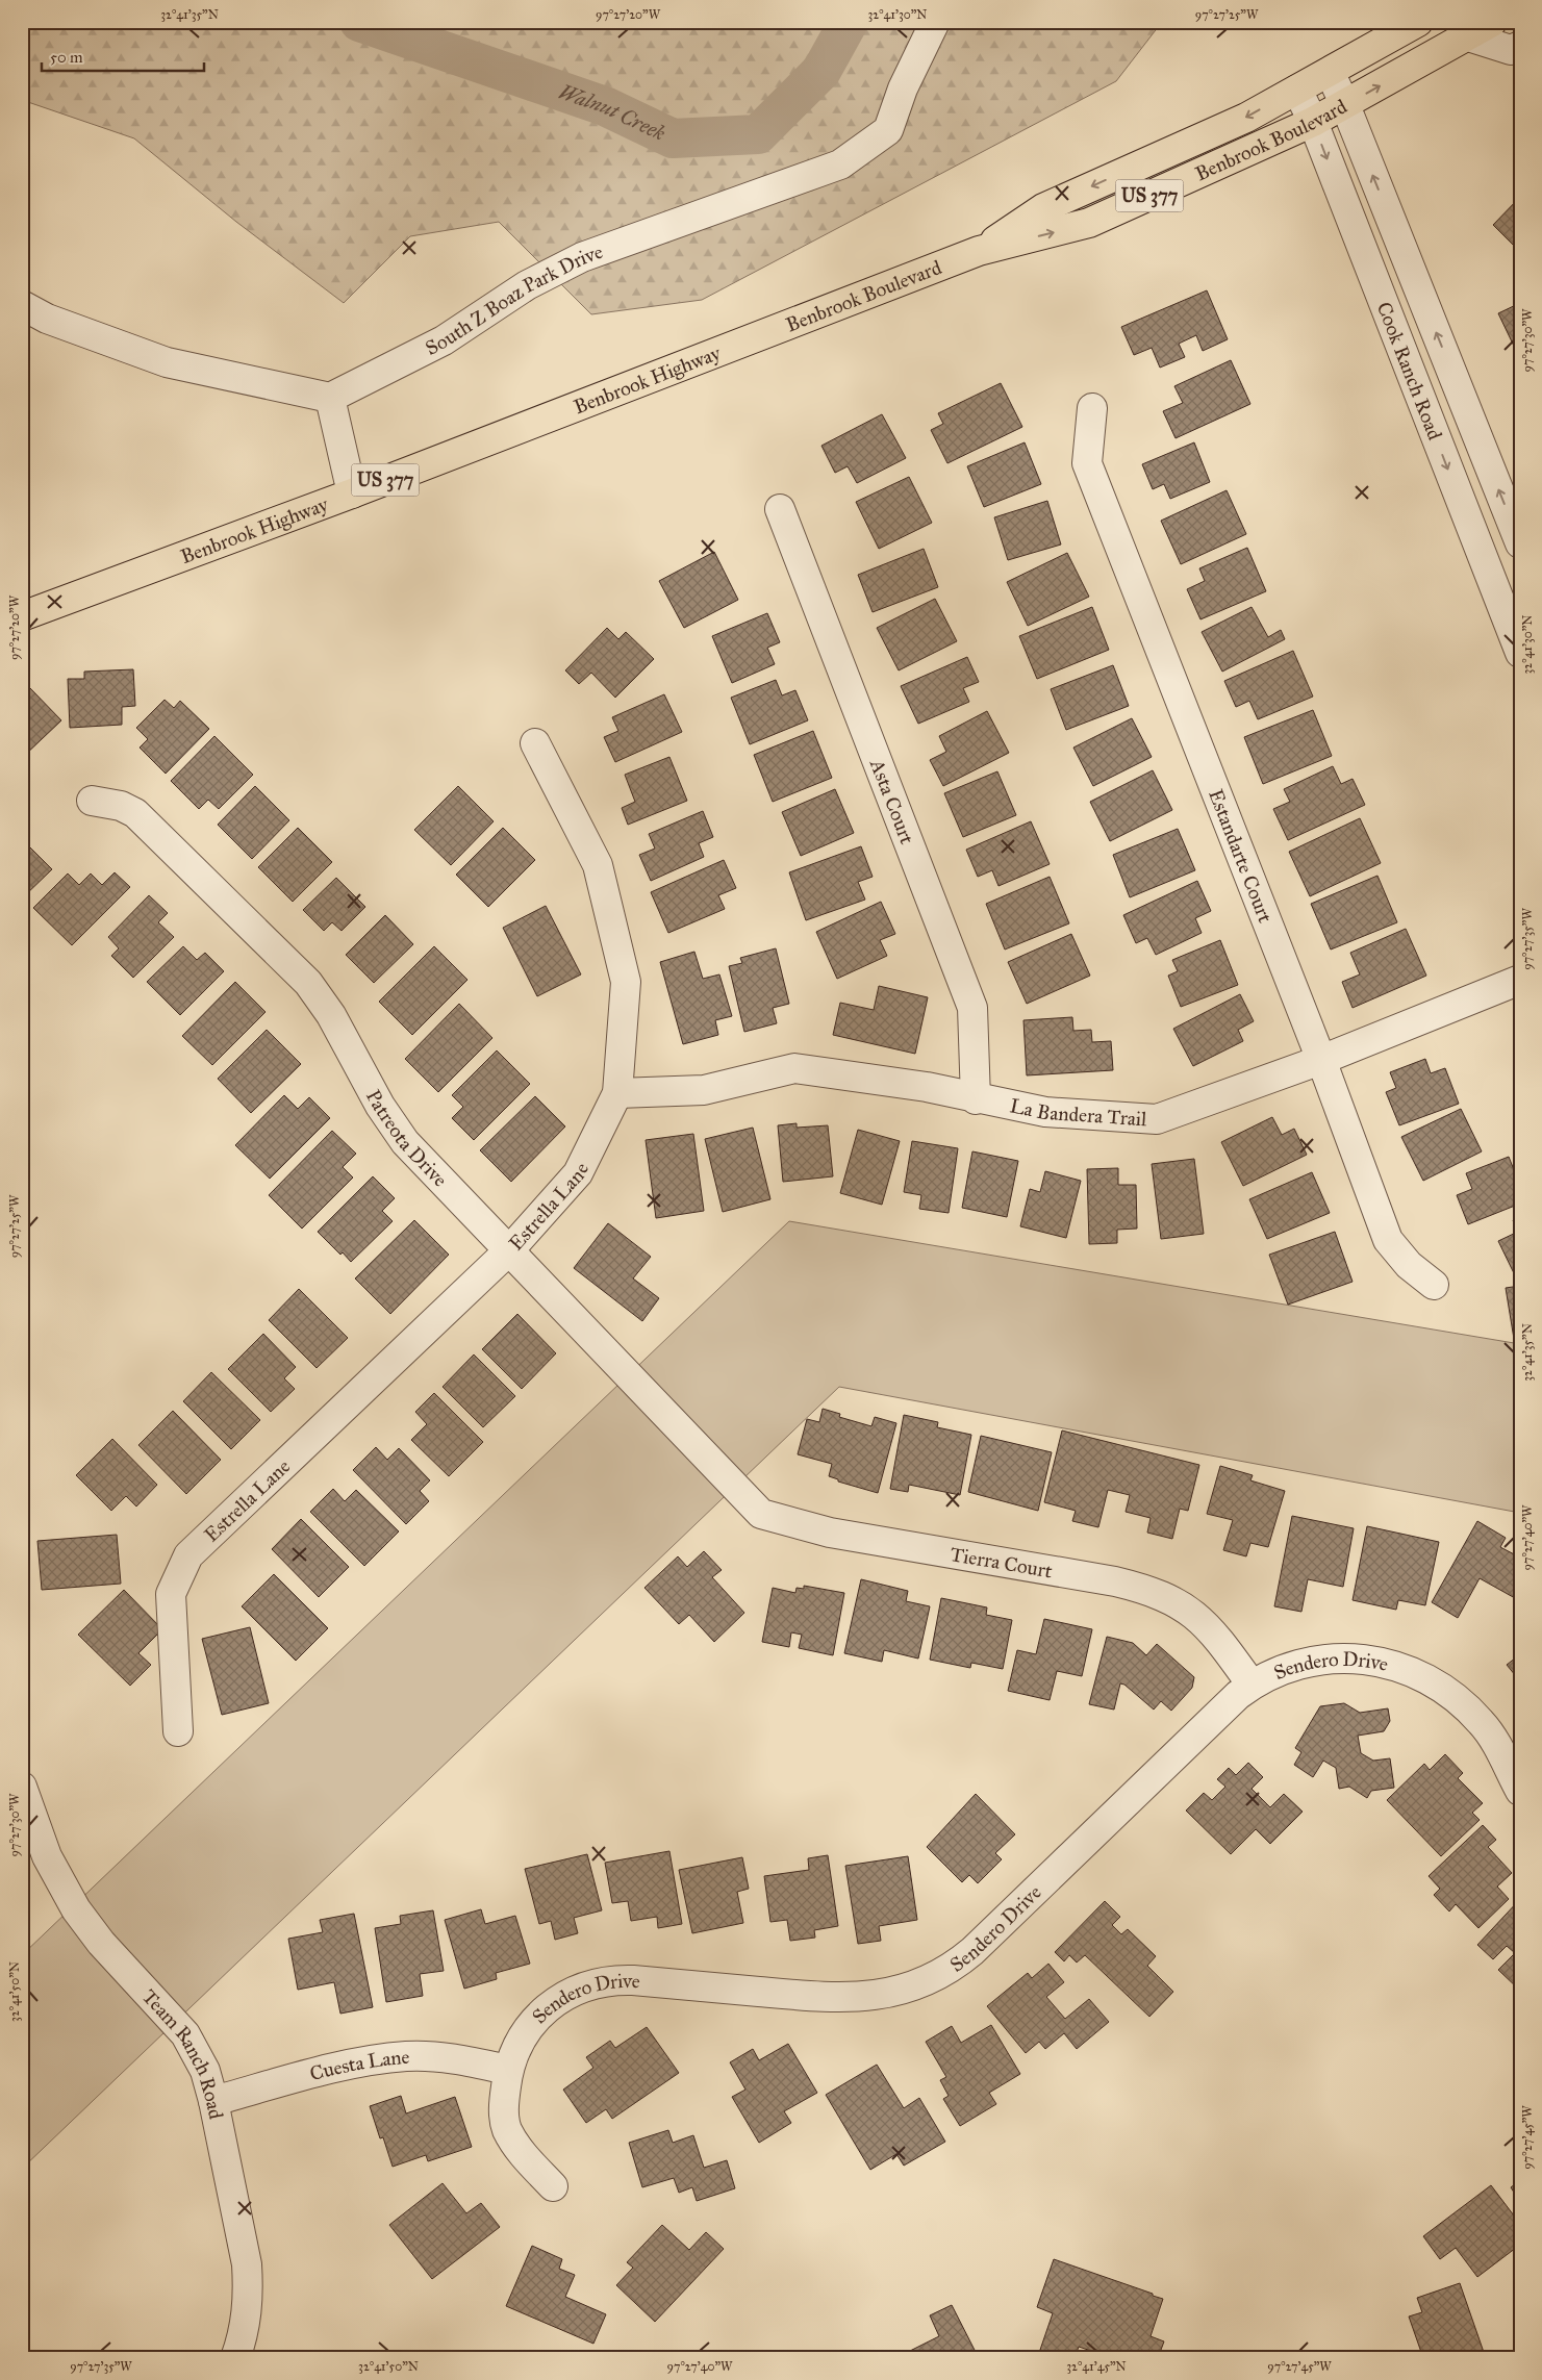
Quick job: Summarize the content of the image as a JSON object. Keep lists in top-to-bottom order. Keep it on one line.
{"streets":{"main road":["Benbrook Boulevard","US 377","Benbrook Highway"],"street":["South Z Boaz Park Drive","Cook Ranch Road","Asta Court","Estandarte Court","La Bandera Trail","Patreota Drive","Estrella Lane","Tierra Court","Sendero Drive","Team Ranch Road","Cuesta Lane"]},"crossings":[["Benbrook Boulevard","Cook Ranch Road"],["Benbrook Boulevard","Benbrook Highway"],["Asta Court","La Bandera Trail"],["Estandarte Court","La Bandera Trail"],["La Bandera Trail","Estrella Lane"],["Patreota Drive","Estrella Lane"],["Patreota Drive","Tierra Court"],["Tierra Court","Sendero Drive"],["Sendero Drive","Cuesta Lane"],["Team Ranch Road","Cuesta Lane"]],"water":["Walnut Creek"],"scale_bar":"50 m","coordinates":["32°41'35\"N","97°27'20\"W","32°41'30\"N","97°27'25\"W","97°27'30\"W","97°27'35\"W","97°27'40\"W","32°41'50\"N","97°27'45\"W","32°41'45\"N"]}
